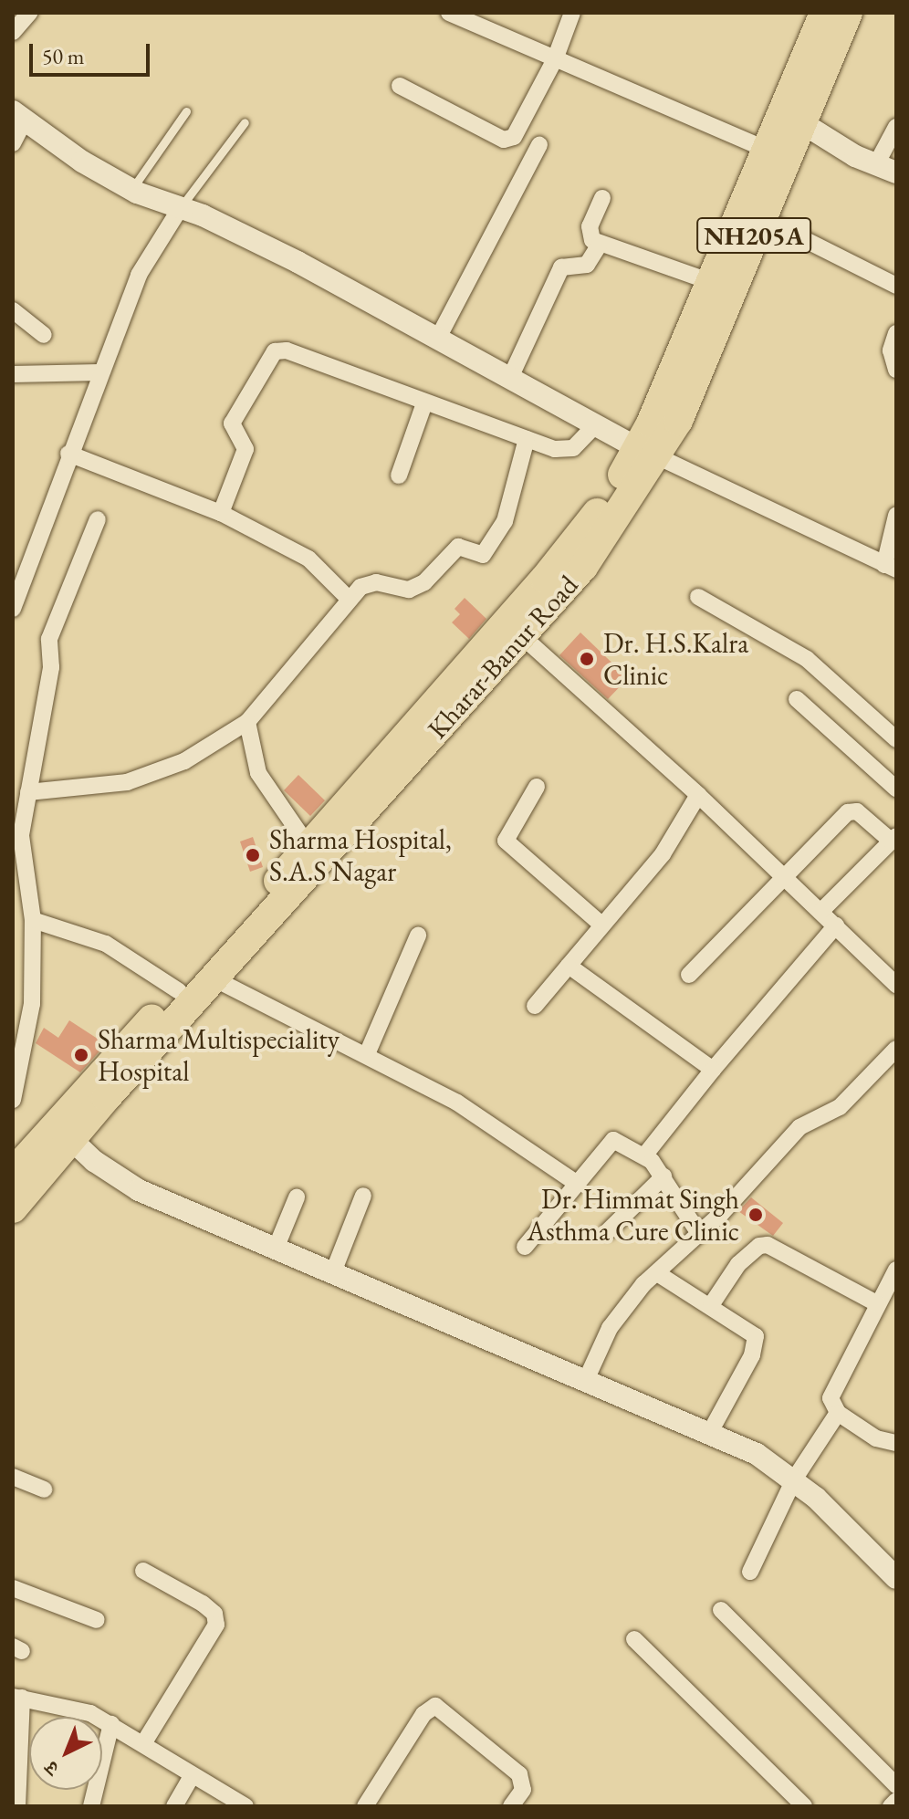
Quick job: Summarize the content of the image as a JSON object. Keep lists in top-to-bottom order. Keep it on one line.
{"streets":{"highway":["NH205A","Kharar-Banur Road"]},"crossings":[["NH205A","Kharar-Banur Road"]],"places":["Dr. H.S.Kalra Clinic","Sharma Hospital, S.A.S Nagar","Sharma Multispeciality Hospital","Dr. Himmat Singh Asthma Cure Clinic"],"scale_bar":"50 m","north":"bottom left"}
